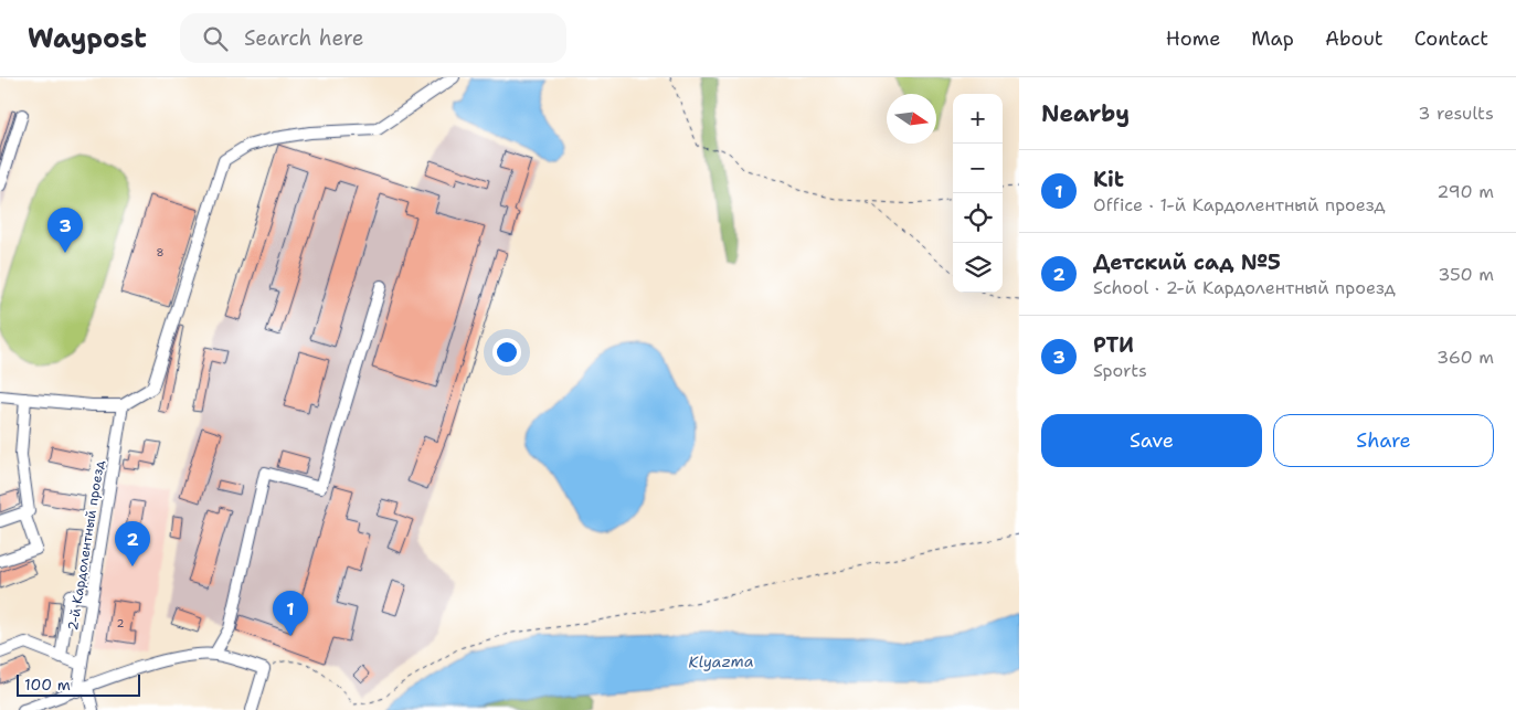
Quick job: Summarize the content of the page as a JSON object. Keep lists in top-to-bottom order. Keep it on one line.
{"streets":{"street":["2-й Кардолентный проезд"]},"water":["Klyazma"],"house_numbers":["8","2"],"scale_bar":"100 m","north":"right","page":{"header":"Waypost","search":"Search here","nav":["Home","Map","About","Contact"],"heading":["Nearby","3 results"],"map_buttons":["+","−"],"list":[{"mark":"1","name":"Kit","note":"Office · 1-й Кардолентный проезд","value":"290 m"},{"mark":"2","name":"Детский сад №5","note":"School · 2-й Кардолентный проезд","value":"350 m"},{"mark":"3","name":"РТИ","note":"Sports","value":"360 m"}],"pins":["3","2","1"],"buttons":["Save","Share"],"scale":"100 m"}}
